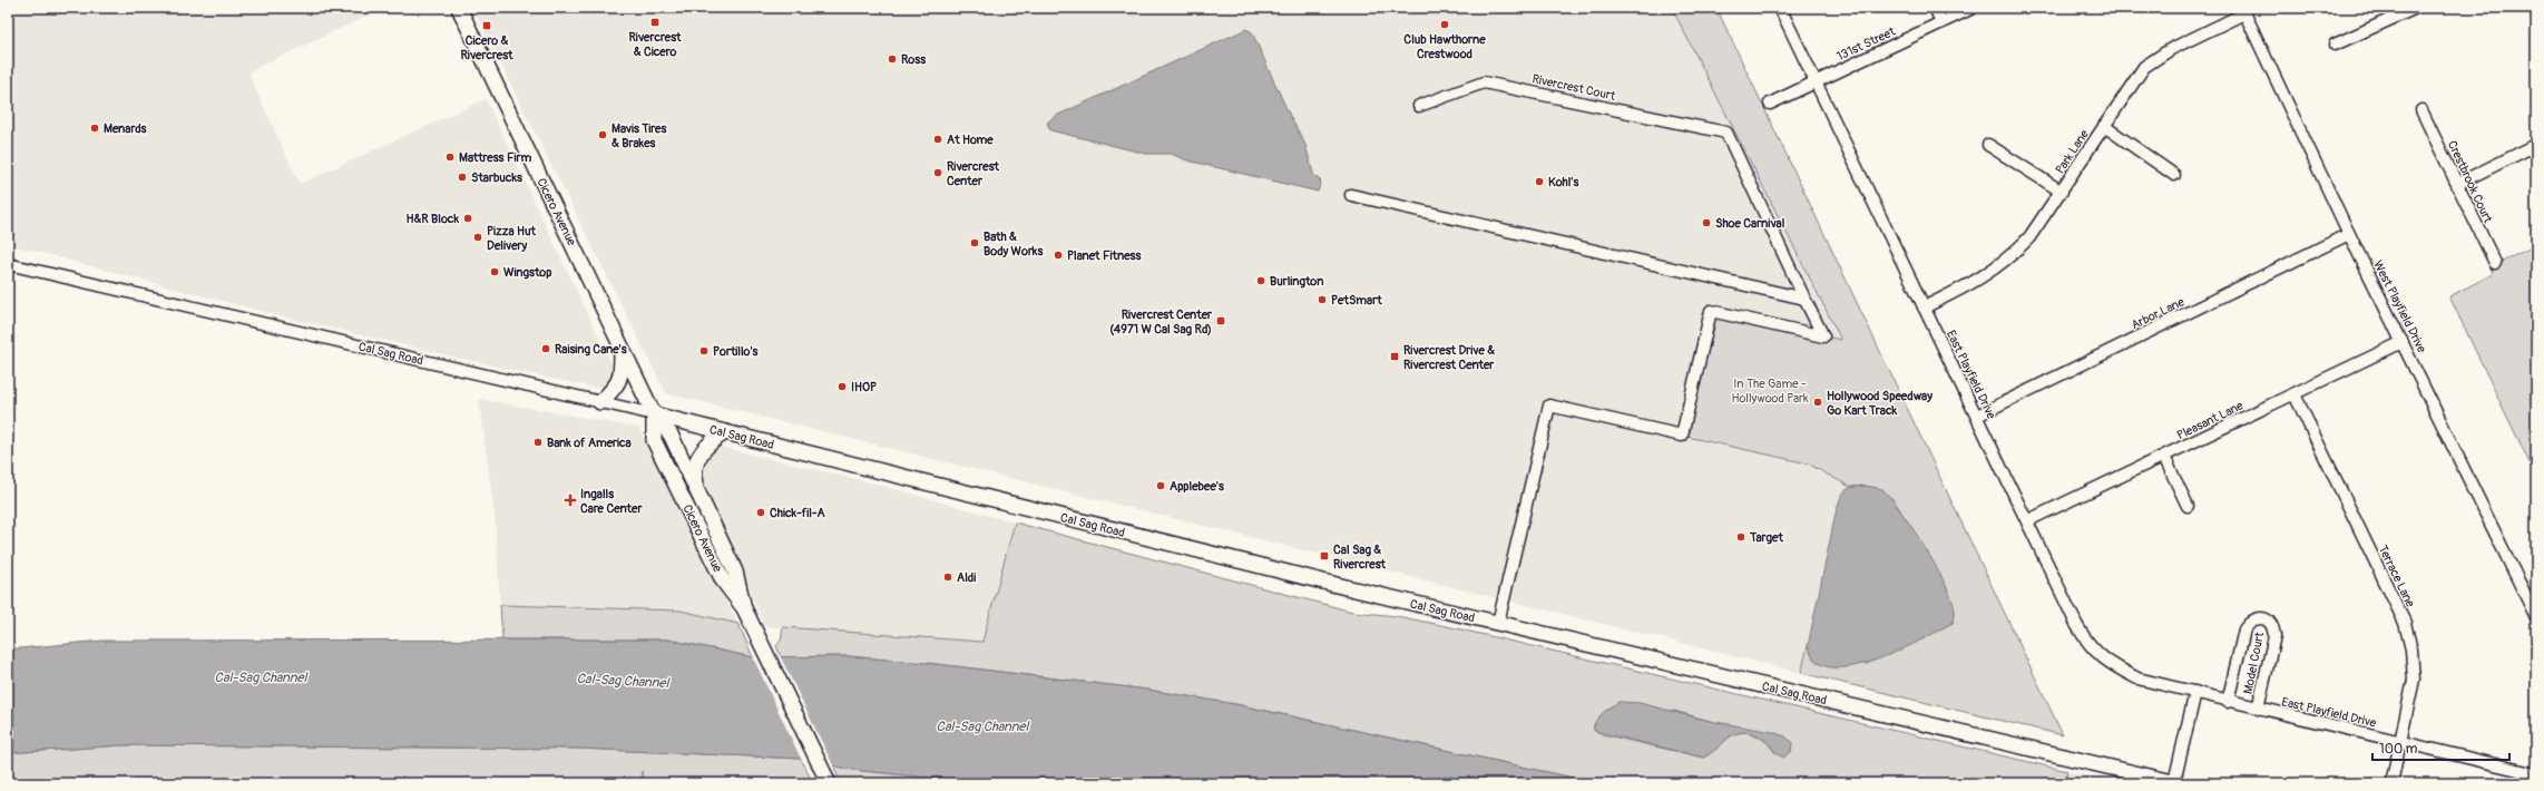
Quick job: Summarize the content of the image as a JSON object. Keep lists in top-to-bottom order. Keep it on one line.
{"streets":{"main road":["Cicero Avenue","Cal Sag Road"],"street":["131st Street","Rivercrest Court","Park Lane","Crestbrook Court","West Playfield Drive","Arbor Lane","East Playfield Drive","Pleasant Lane","Terrace Lane","Model Court"]},"crossings":[["131st Street","East Playfield Drive"],["Park Lane","West Playfield Drive"],["Park Lane","East Playfield Drive"],["Cicero Avenue","Cal Sag Road"],["West Playfield Drive","Arbor Lane"],["West Playfield Drive","Pleasant Lane"],["Arbor Lane","East Playfield Drive"],["East Playfield Drive","Pleasant Lane"],["East Playfield Drive","Terrace Lane"],["East Playfield Drive","Model Court"],["Pleasant Lane","Terrace Lane"]],"water":["Cal-Sag Channel"],"parks":["In The Game - Hollywood Park"],"places":{"transit":["Rivercrest & Cicero","Cicero & Rivercrest","Rivercrest Center (4971 W Cal Sag Rd)","Rivercrest Drive & Rivercrest Center","Cal Sag & Rivercrest"],"other":["Club Hawthorne Crestwood","Ross","Menards","Mavis Tires & Brakes","At Home","Mattress Firm","Rivercrest Center","Starbucks","Kohl's","H&R Block","Shoe Carnival","Pizza Hut Delivery","Bath & Body Works","Planet Fitness","Wingstop","Burlington","PetSmart","Raising Cane's","Portillo's","IHOP","Hollywood Speedway Go Kart Track","Bank of America","Applebee's","Chick-fil-A","Target","Aldi"],"health":["Ingalls Care Center"]},"scale_bar":"100 m"}
